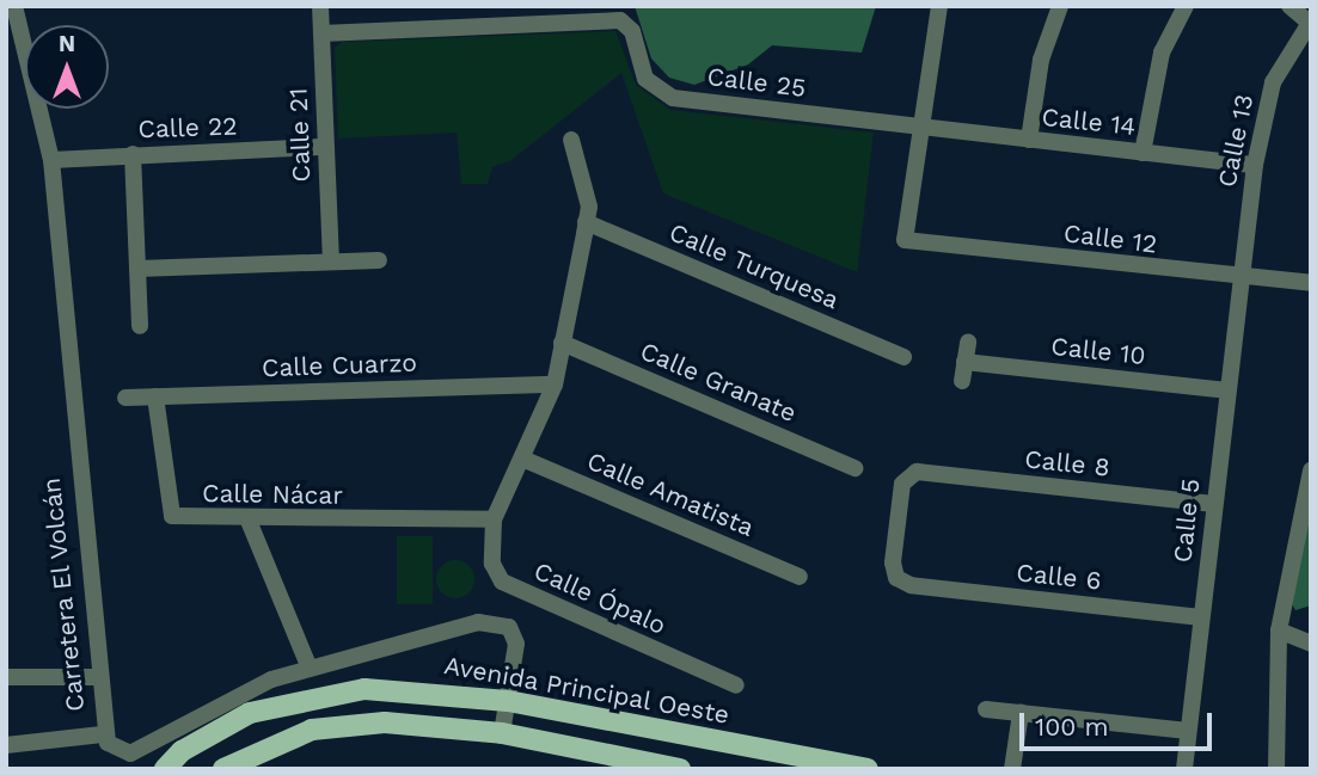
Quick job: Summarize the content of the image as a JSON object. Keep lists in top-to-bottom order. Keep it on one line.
{"streets":{"main road":["Avenida Principal Oeste"],"street":["Calle 25","Calle 14","Calle 22","Calle 21","Calle 13","Calle 12","Calle Turquesa","Calle 10","Calle Cuarzo","Calle Granate","Calle 8","Calle Nácar","Calle Amatista","Calle 5","Calle 6","Carretera El Volcán","Calle Ópalo"]},"crossings":[["Calle 25","Calle 14"],["Calle 25","Calle 21"],["Calle 25","Calle 12"],["Calle 14","Calle 13"],["Calle 14","Calle 12"],["Calle 22","Calle 21"],["Calle 22","Carretera El Volcán"],["Calle 13","Calle 12"],["Calle 13","Calle 5"],["Calle 12","Calle 5"],["Calle 10","Calle 5"],["Calle Cuarzo","Calle Nácar"],["Calle 8","Calle 5"],["Calle 8","Calle 6"],["Calle Nácar","Calle Ópalo"],["Calle 5","Calle 6"],["Carretera El Volcán","Avenida Principal Oeste"]],"scale_bar":"100 m","north":"top"}
